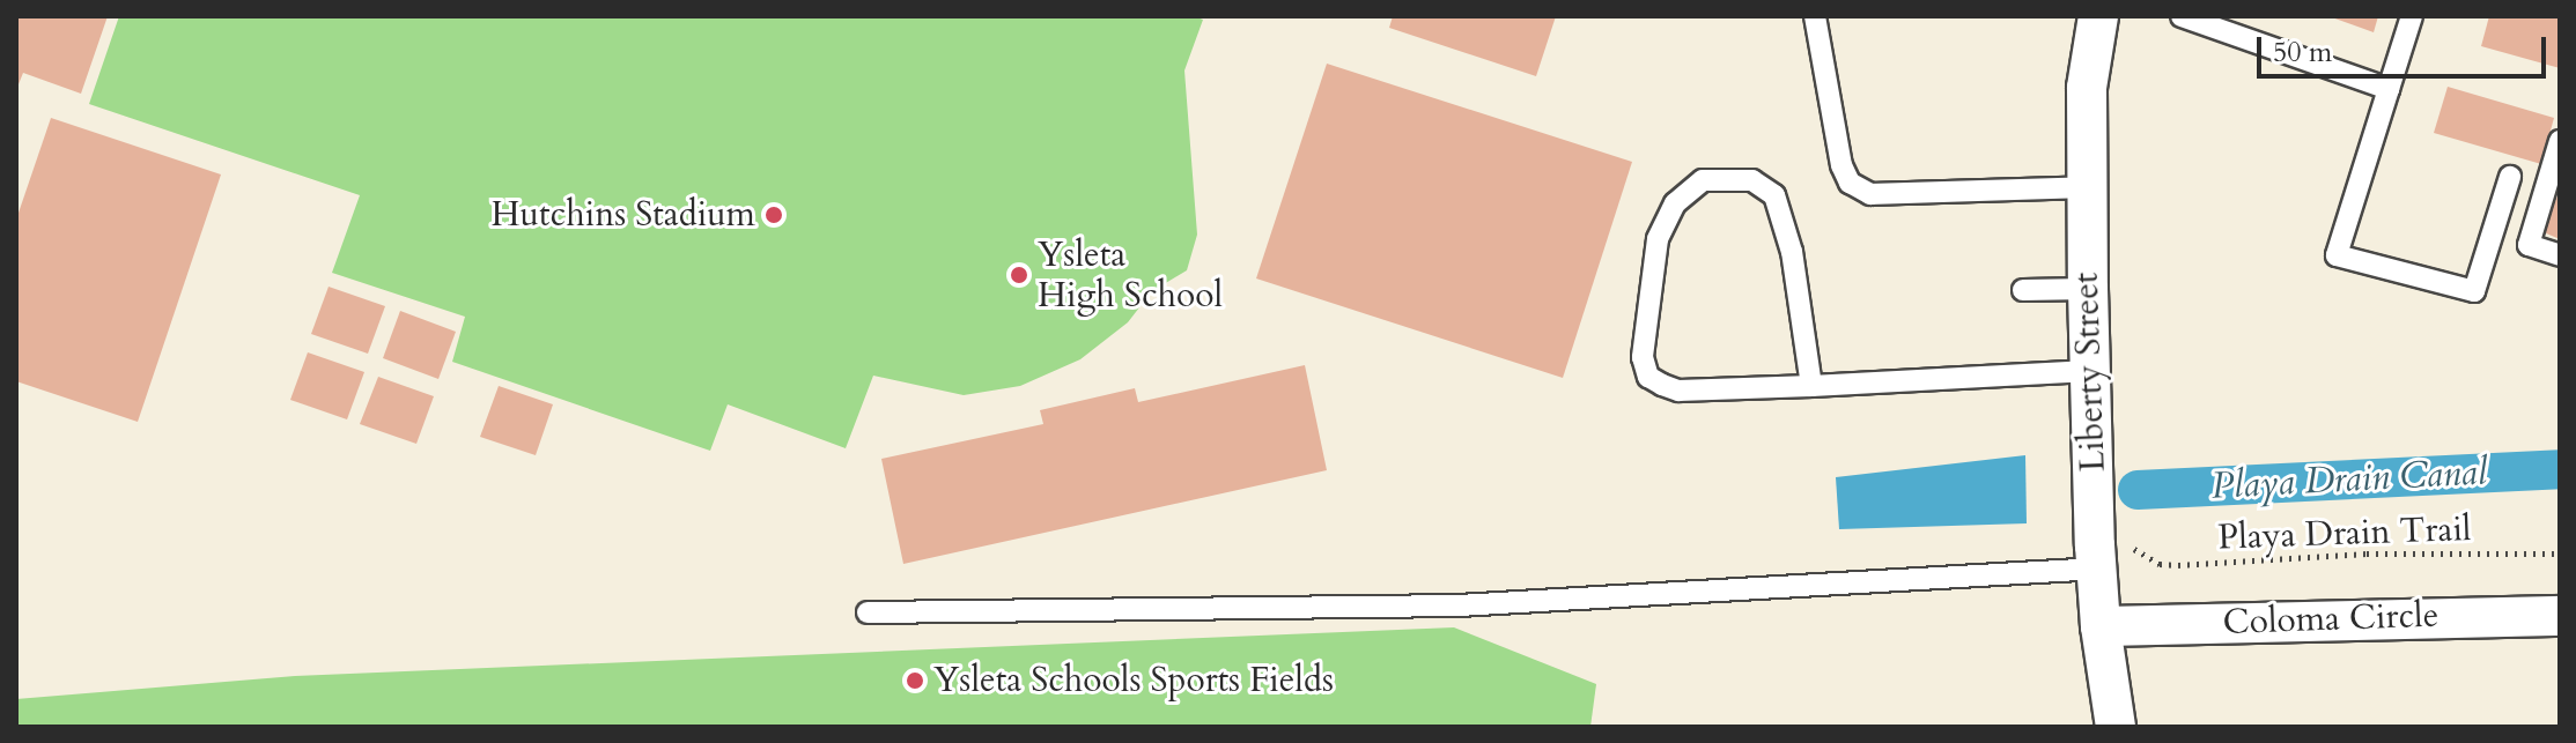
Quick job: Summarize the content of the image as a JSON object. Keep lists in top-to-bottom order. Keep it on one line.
{"streets":{"street":["Liberty Street","Coloma Circle"],"path":["Playa Drain Trail"]},"crossings":[["Liberty Street","Coloma Circle"]],"water":["Playa Drain Canal"],"places":["Hutchins Stadium","Ysleta High School","Ysleta Schools Sports Fields"],"scale_bar":"50 m"}
